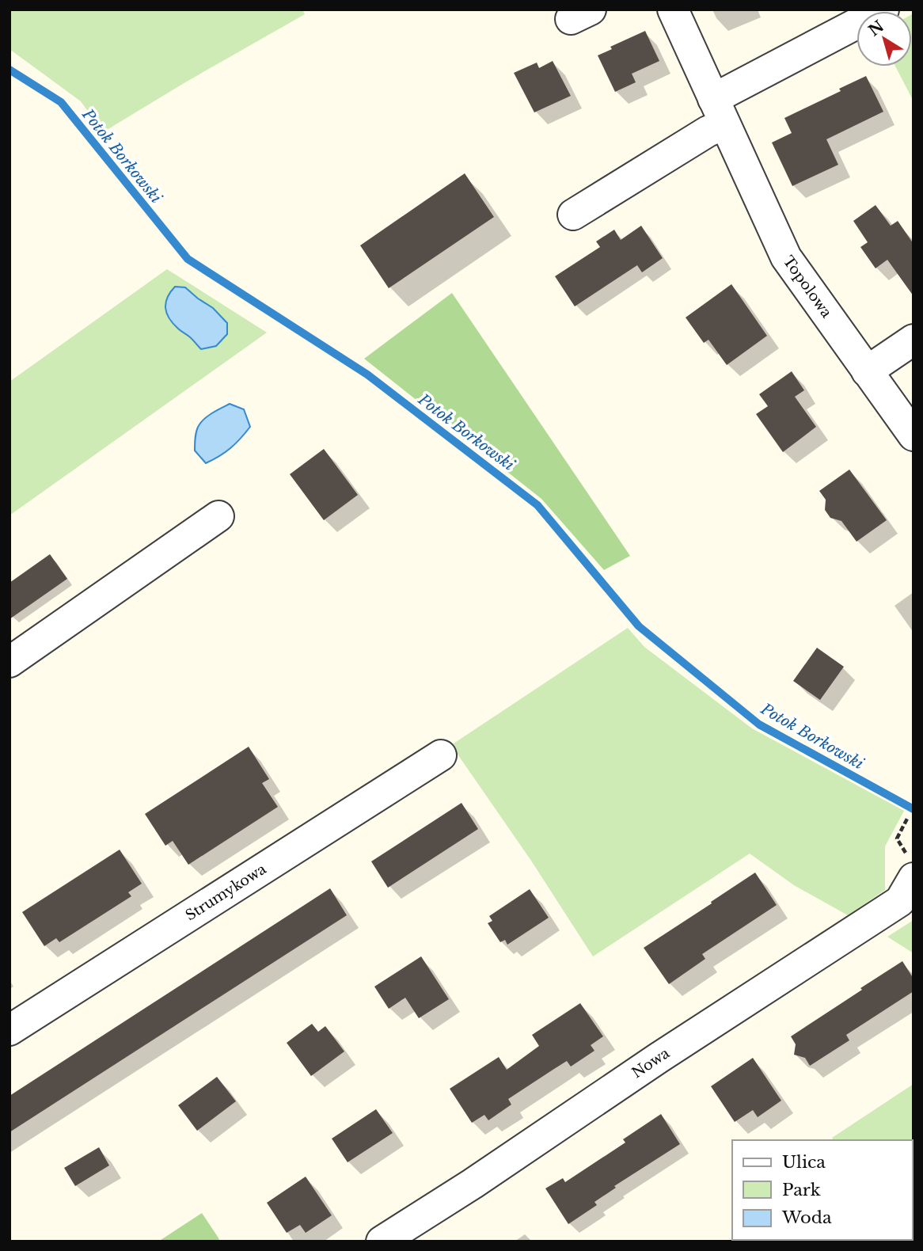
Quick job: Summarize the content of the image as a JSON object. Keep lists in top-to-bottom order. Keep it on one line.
{"streets":{"street":["Topolowa","Strumykowa","Nowa"]},"water":["Potok Borkowski"],"legend":["Ulica","Park","Woda"],"north":"top left"}
